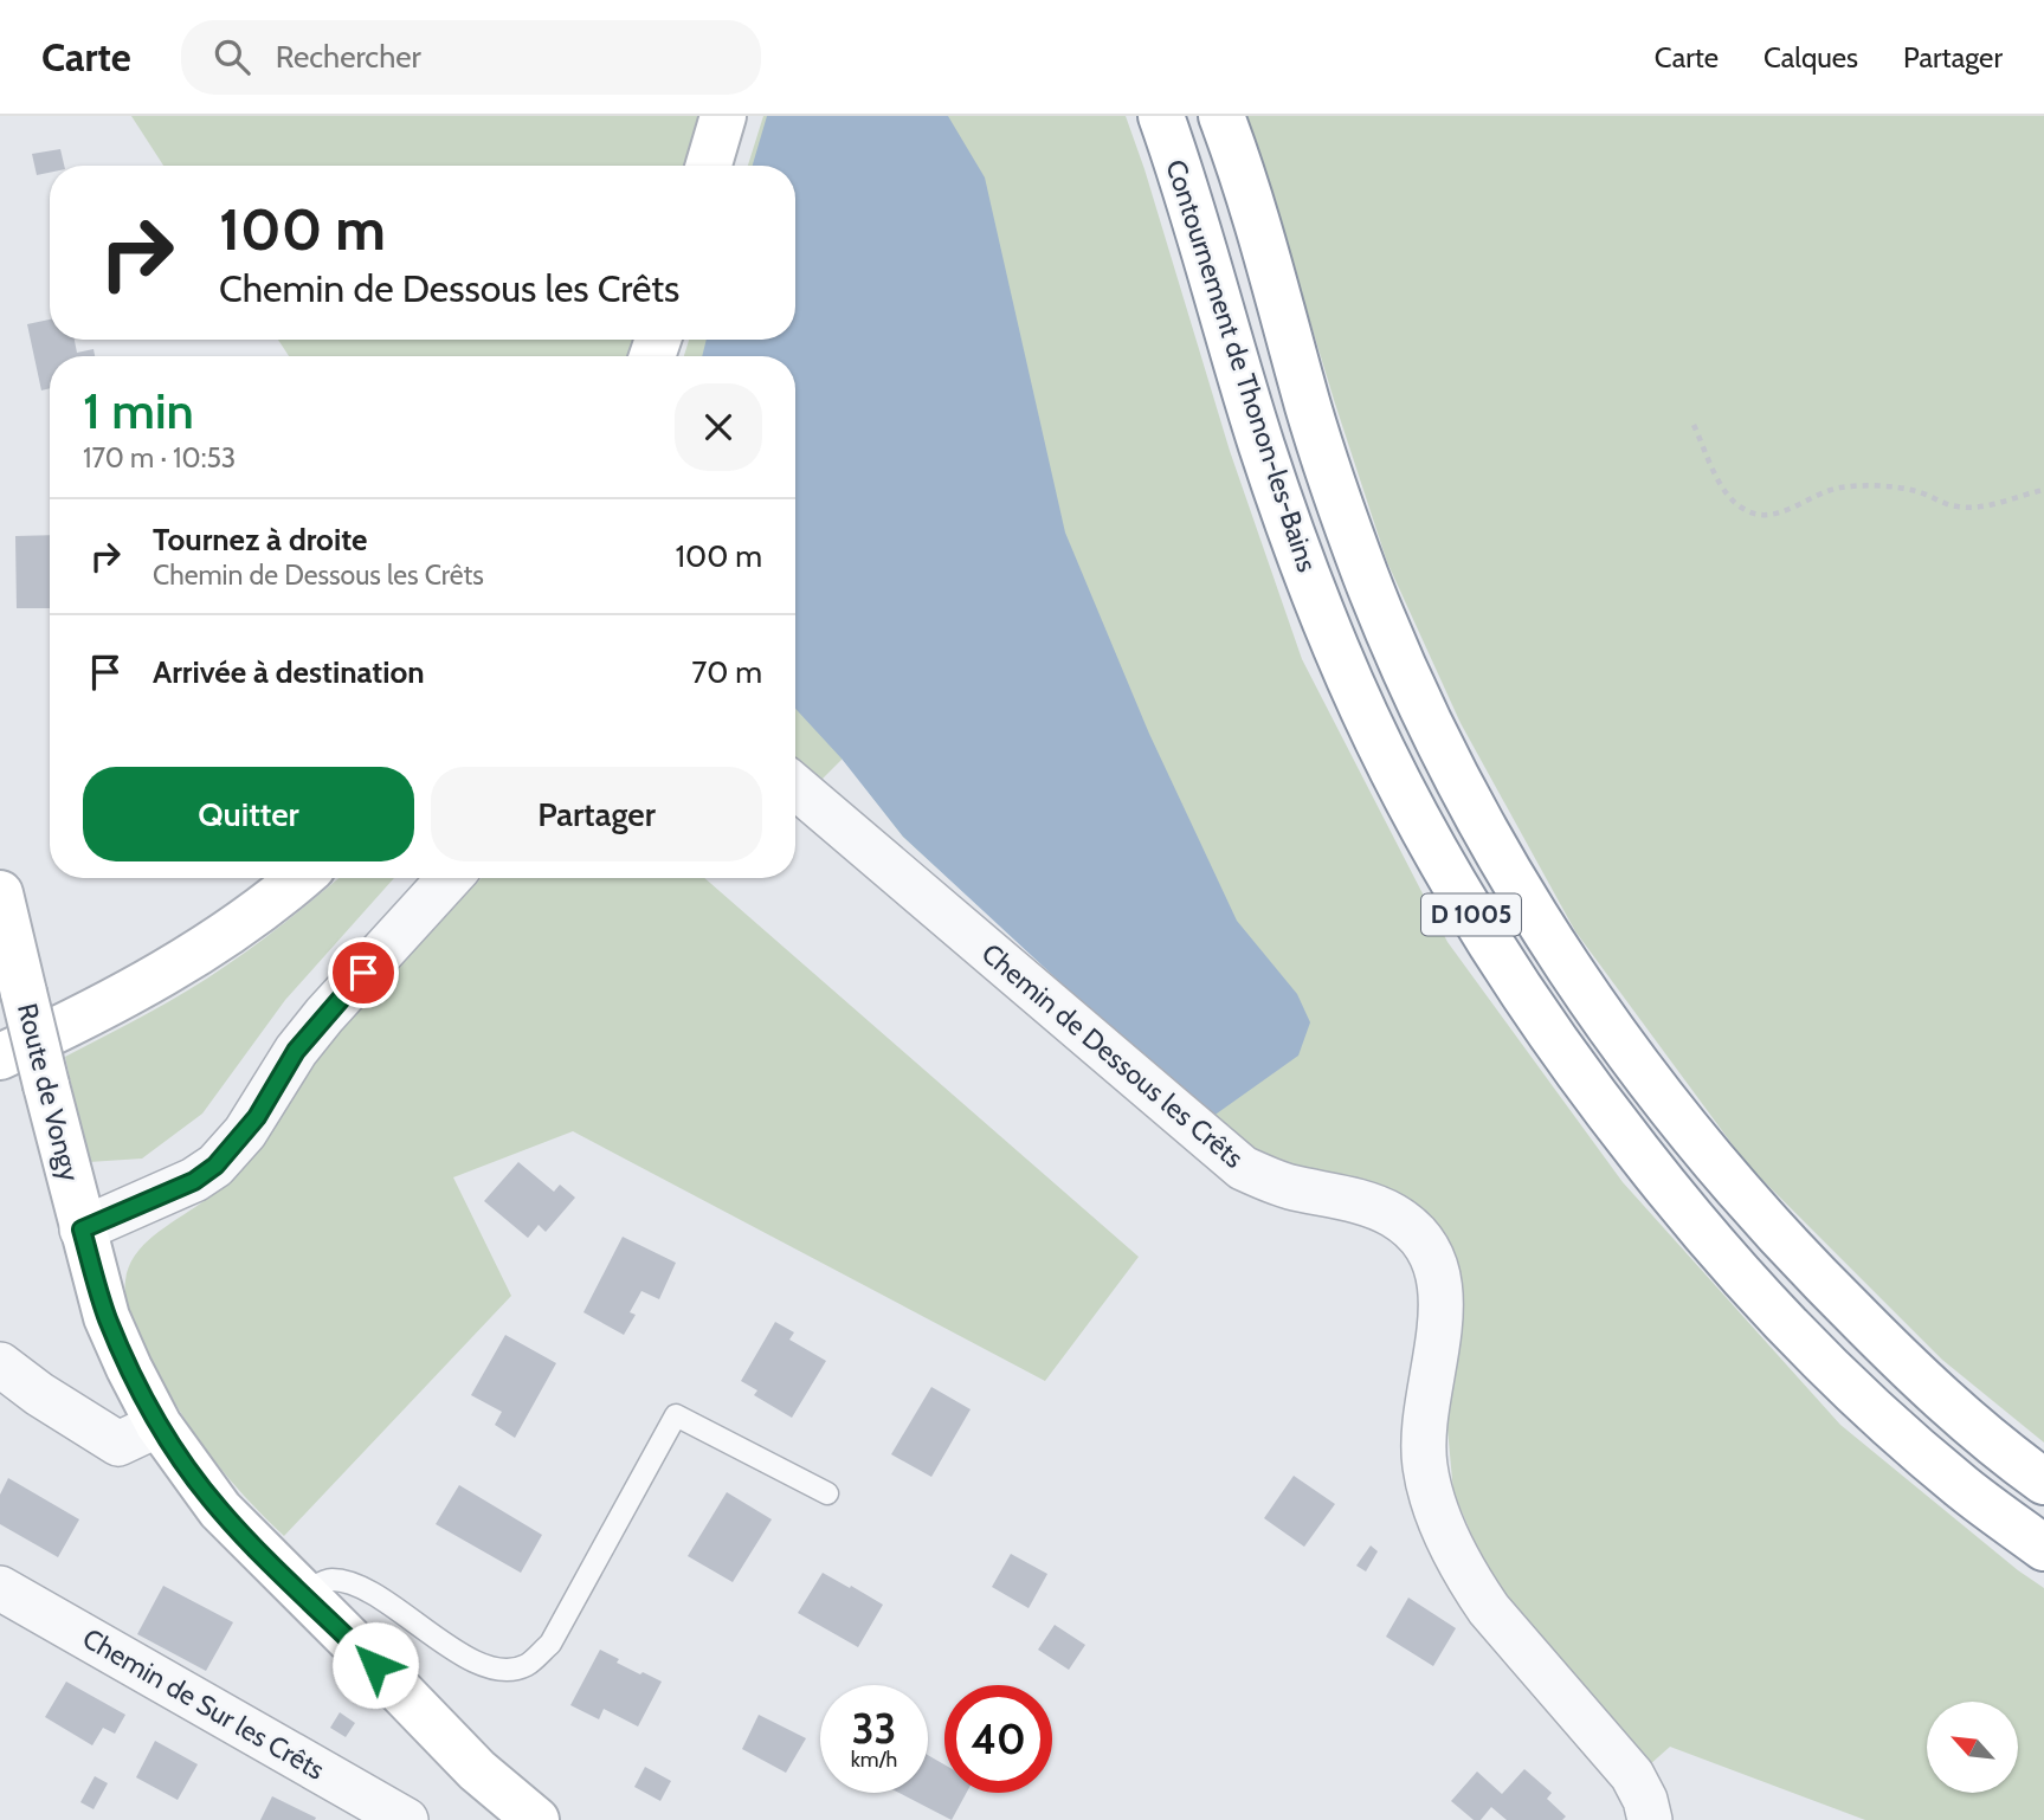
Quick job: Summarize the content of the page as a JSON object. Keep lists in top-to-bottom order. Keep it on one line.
{"streets":{"main road":["Contournement de Thonon-les-Bains","D 1005","Route de Vongy"],"street":["Chemin de Dessous les Crêts","Chemin de Sur les Crêts"]},"north":"top left","page":{"header":"Carte","search":"Rechercher","nav":["Carte","Calques","Partager"],"turn":["100 m","Chemin de Dessous les Crêts"],"heading":["1 min","170 m · 10:53"],"list":[{"name":"Tournez à droite","note":"Chemin de Dessous les Crêts","value":"100 m"},{"name":"Arrivée à destination","value":"70 m"}],"buttons":["Quitter","Partager"],"speed":"33 km/h","limit":"40"}}
